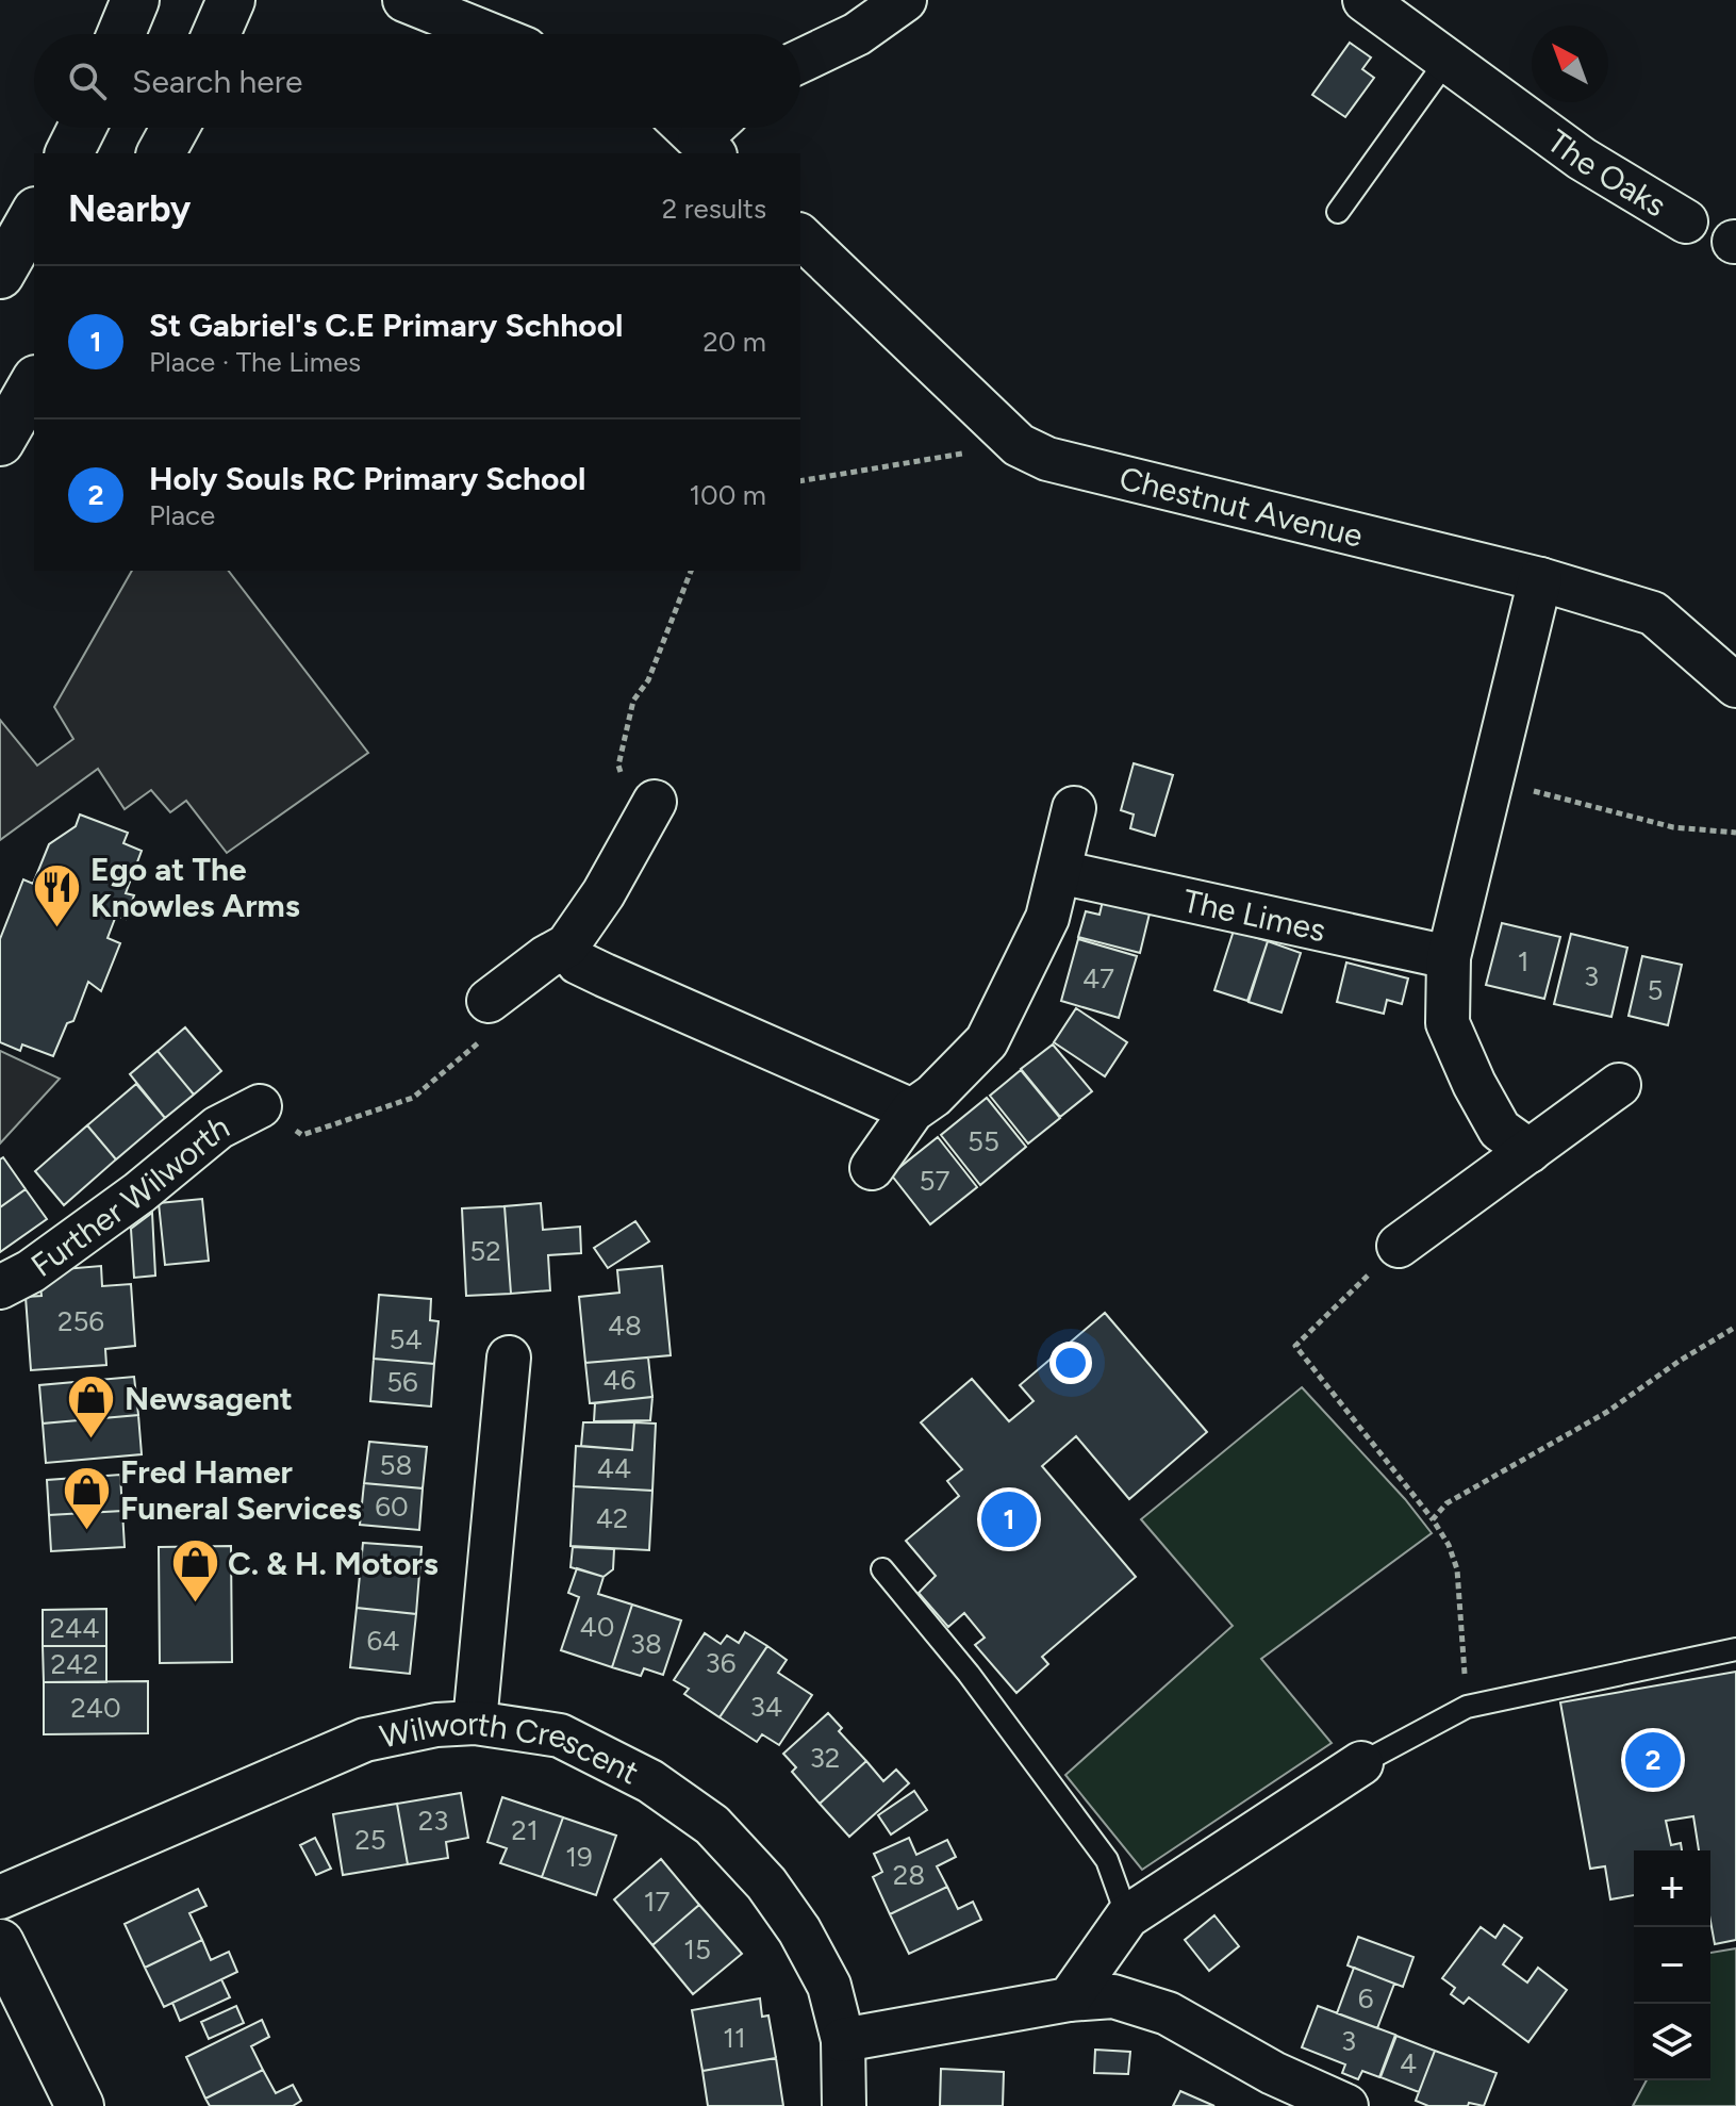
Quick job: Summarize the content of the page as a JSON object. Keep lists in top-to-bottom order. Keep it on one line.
{"streets":{"street":["The Oaks","Chestnut Avenue","The Limes","Further Wilworth","Wilworth Crescent"]},"places":{"restaurant":["Ego at The Knowles Arms"],"shop":["Newsagent","Fred Hamer Funeral Services","C. & H. Motors"]},"house_numbers":["1","3","47","5","55","57","52","256","48","54","46","56","58","44","60","42","40","244","64","38","36","242","34","240","32","23","21","25","19","28","17","15","6","11","3","4"],"north":"top left","page":{"search":"Search here","heading":["Nearby","2 results"],"list":[{"mark":"1","name":"St Gabriel's C.E Primary Schhool","note":"Place · The Limes","value":"20 m"},{"mark":"2","name":"Holy Souls RC Primary School","note":"Place","value":"100 m"}],"pins":["1","2"],"map_buttons":["+","−"]}}
